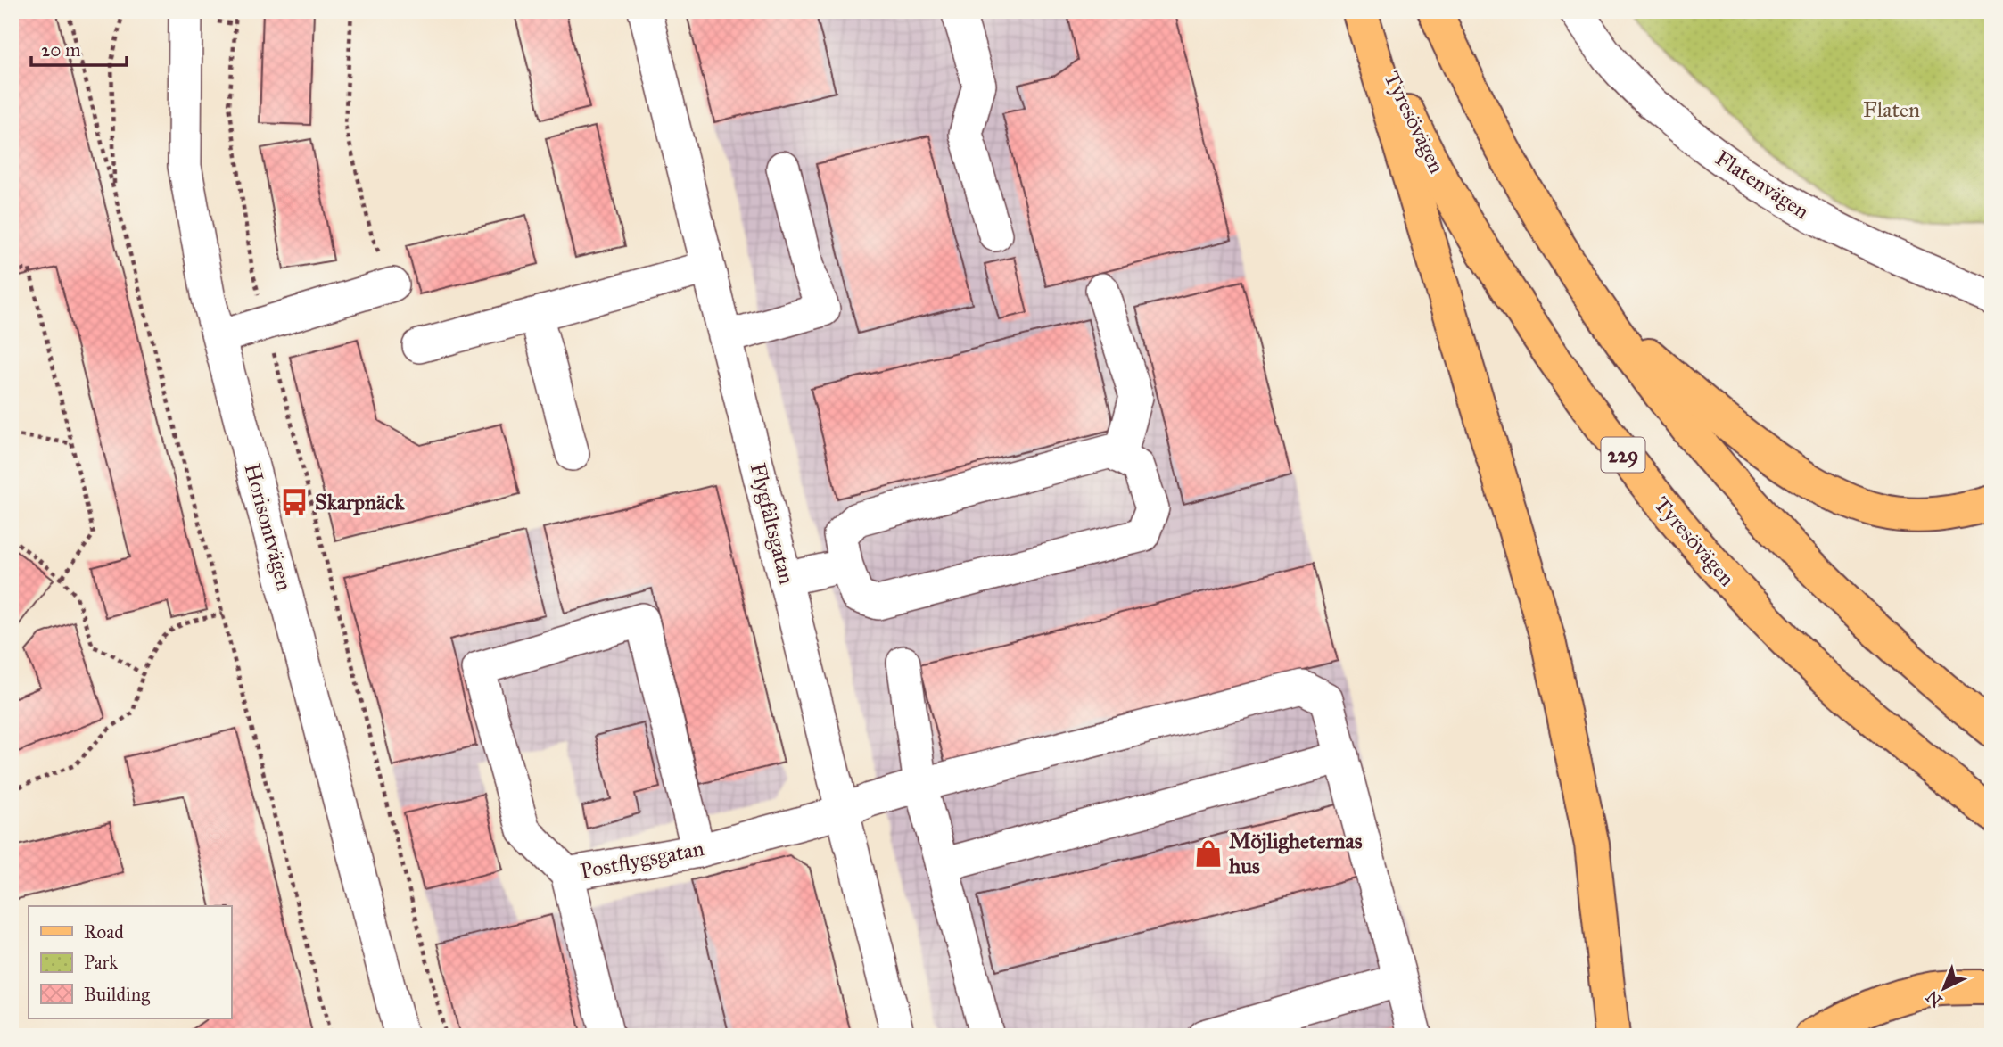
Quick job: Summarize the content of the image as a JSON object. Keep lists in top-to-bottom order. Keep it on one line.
{"streets":{"main road":["Tyresövägen","229"],"street":["Flatenvägen","Flygfältsgatan","Horisontvägen","Postflygsgatan"]},"crossings":[["Flygfältsgatan","Postflygsgatan"]],"parks":["Flaten"],"places":{"bus stop":["Skarpnäck"],"shop":["Möjligheternas hus"]},"legend":["Road","Park","Building"],"scale_bar":"20 m","north":"bottom left"}
